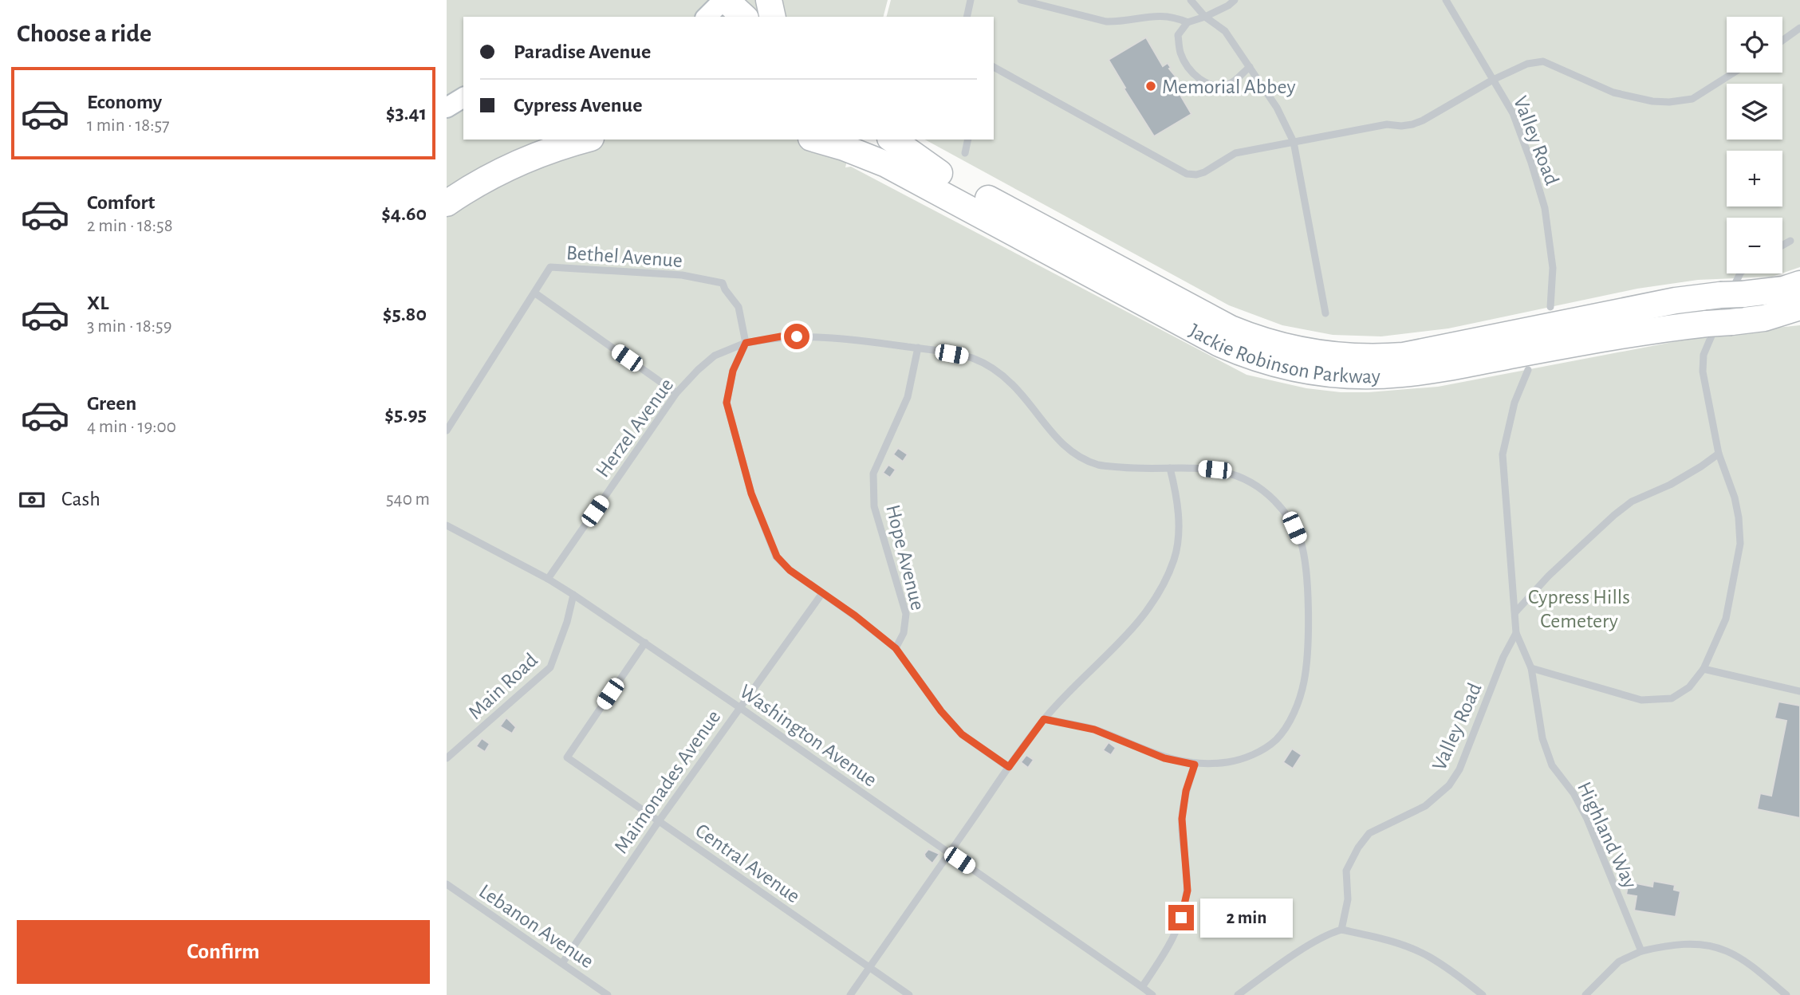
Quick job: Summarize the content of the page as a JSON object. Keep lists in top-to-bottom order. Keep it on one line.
{"streets":{"highway":["Jackie Robinson Parkway"],"lane":["Valley Road","Bethel Avenue","Herzel Avenue","Hope Avenue","Main Road","Washington Avenue","Maimonades Avenue","Highland Way","Central Avenue","Lebanon Avenue"]},"crossings":[["Valley Road","Highland Way"],["Bethel Avenue","Herzel Avenue"],["Herzel Avenue","Hope Avenue"],["Herzel Avenue","Washington Avenue"],["Main Road","Washington Avenue"],["Washington Avenue","Maimonades Avenue"],["Washington Avenue","Central Avenue"],["Maimonades Avenue","Central Avenue"],["Maimonades Avenue","Lebanon Avenue"]],"parks":["Cypress Hills Cemetery"],"places":["Memorial Abbey"],"page":{"heading":"Choose a ride","map_buttons":["+","−"],"banner":["Paradise Avenue","Cypress Avenue"],"list":[{"name":"Economy","note":"1 min · 18:57","value":"$3.41"},{"name":"Comfort","note":"2 min · 18:58","value":"$4.60"},{"name":"XL","note":"3 min · 18:59","value":"$5.80"},{"name":"Green","note":"4 min · 19:00","value":"$5.95"}],"pay":["Cash","540 m"],"bubble":"2 min","buttons":"Confirm"}}
